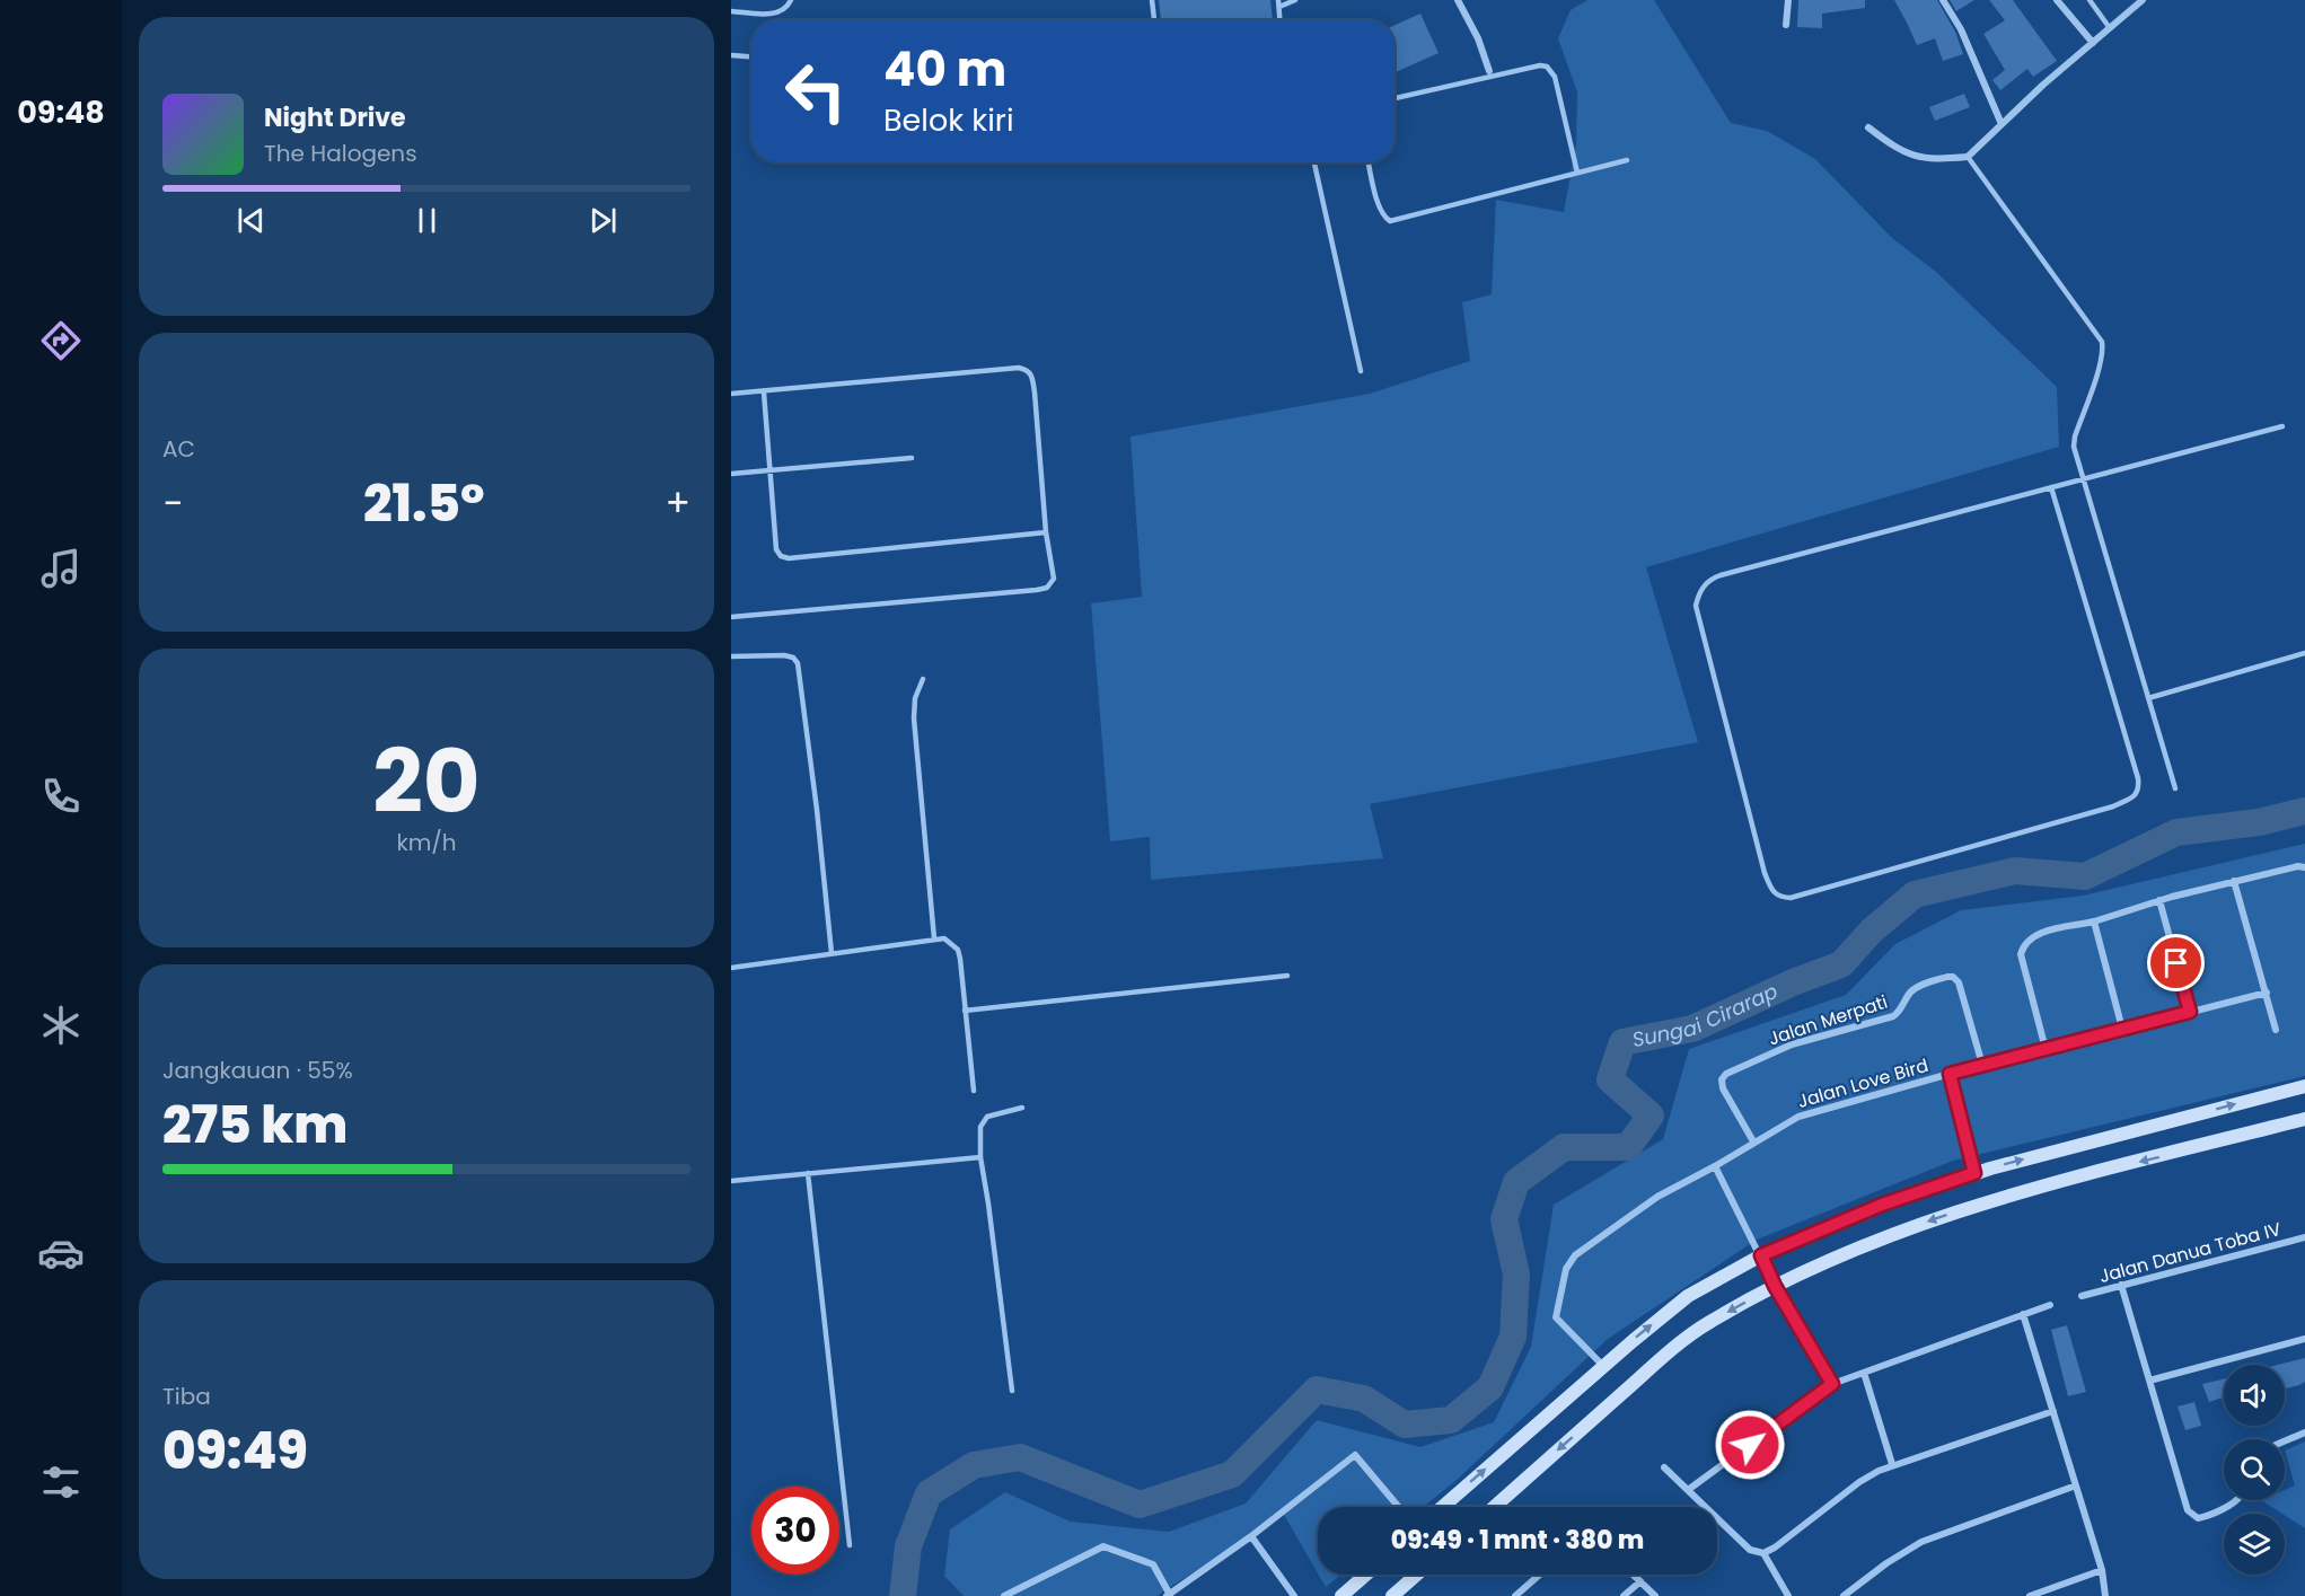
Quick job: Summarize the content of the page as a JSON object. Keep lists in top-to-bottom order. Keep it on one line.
{"streets":{"street":["Jalan Merpati","Jalan Love Bird","Jalan Danua Toba IV"]},"crossings":[["Jalan Merpati","Jalan Love Bird"]],"water":["Sungai Cirarap"],"page":{"tabs":"09:48","turn":["40 m","Belok kiri"],"song":["Night Drive","The Halogens"],"tile":["AC",["20","km/h"],["Jangkauan · 55%","275 km"],["Tiba","09:49"]],"heat":["−","21.5°","+"],"limit":"30","trip":"09:49 · 1 mnt · 380 m"}}
